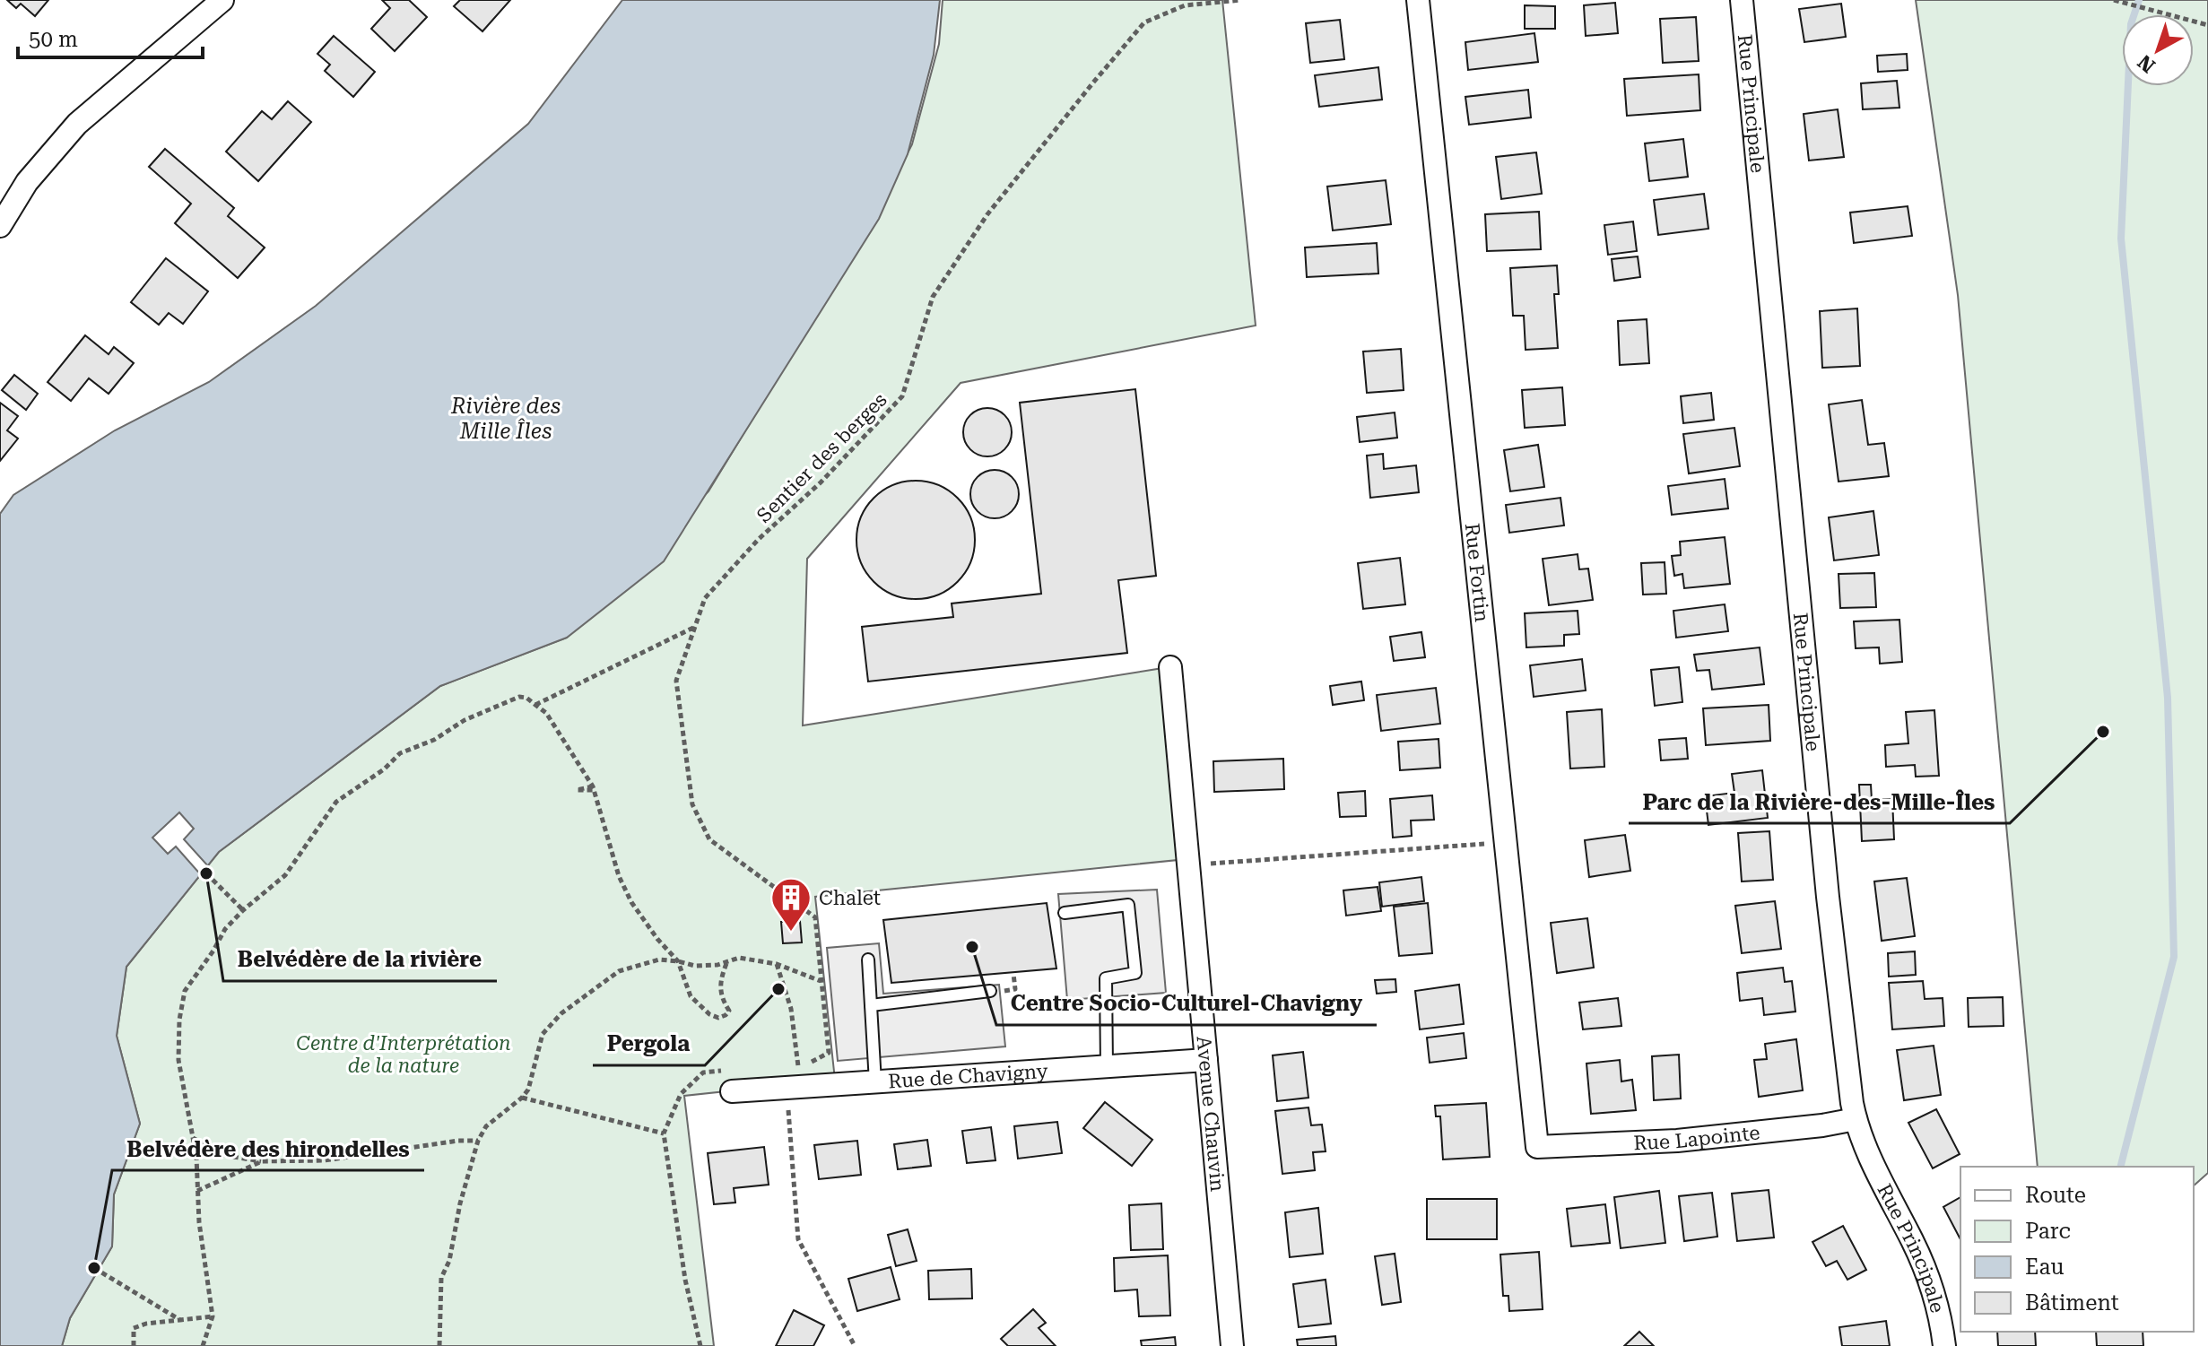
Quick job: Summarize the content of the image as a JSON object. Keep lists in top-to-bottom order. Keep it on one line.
{"streets":{"street":["Rue Principale","Rue Fortin","Rue de Chavigny","Avenue Chauvin","Rue Lapointe"],"path":["Sentier des berges"]},"crossings":[["Rue Principale","Rue Lapointe"],["Rue Fortin","Rue Lapointe"],["Rue de Chavigny","Avenue Chauvin"]],"water":["Rivière des Mille Îles"],"parks":["Centre d'Interprétation de la nature"],"places":{"other":["Parc de la Rivière-des-Mille-Îles","Belvédère de la rivière","Centre Socio-Culturel-Chavigny","Pergola","Belvédère des hirondelles"],"building":["Chalet"]},"legend":["Route","Parc","Eau","Bâtiment"],"scale_bar":"50 m","north":"bottom left"}
